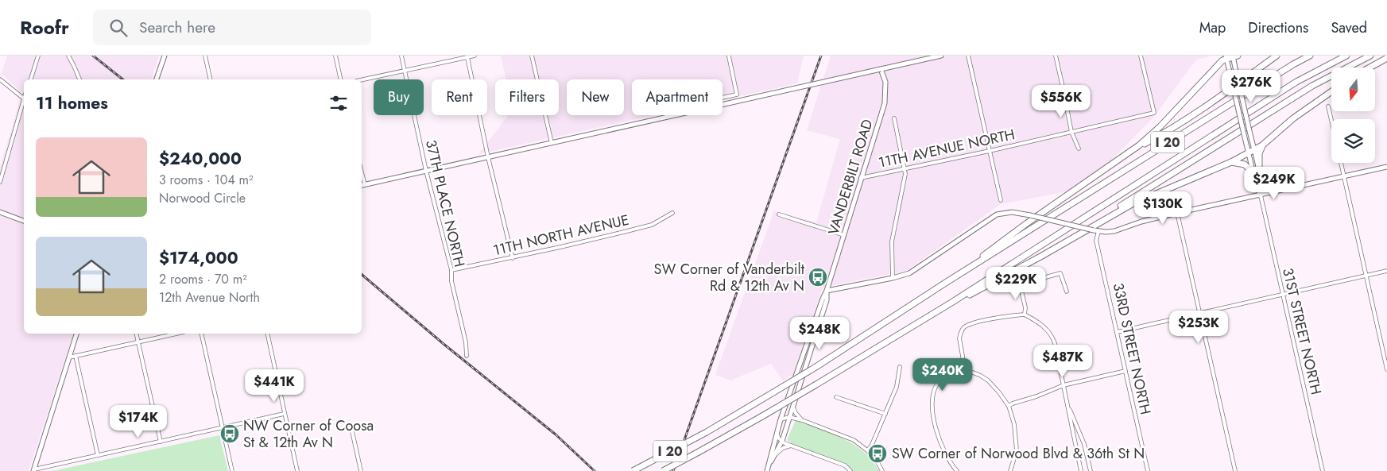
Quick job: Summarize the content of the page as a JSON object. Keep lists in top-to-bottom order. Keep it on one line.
{"streets":{"highway":["I 20"],"street":["11TH AVENUE NORTH","VANDERBILT ROAD","37TH PLACE NORTH","11TH NORTH AVENUE","31ST STREET NORTH","33RD STREET NORTH"]},"crossings":[["11TH AVENUE NORTH","VANDERBILT ROAD"],["37TH PLACE NORTH","11TH NORTH AVENUE"]],"places":{"bus stop":["SW Corner of Vanderbilt Rd & 12th Av N","NW Corner of Coosa St & 12th Av N","SW Corner of Norwood Blvd & 36th St N"]},"north":"bottom","page":{"header":"Roofr","search":"Search here","nav":["Map","Directions","Saved"],"price":["$276K","$556K","$249K","$130K","$229K","$253K","$248K","$487K","$240K","$441K","$174K"],"chip":["Buy","Rent","Filters","New","Apartment"],"heading":"11 homes","list":[{"name":"$240,000","note":"3 rooms · 104 m² · Norwood Circle"},{"name":"$174,000","note":"2 rooms · 70 m² · 12th Avenue North"}]}}
